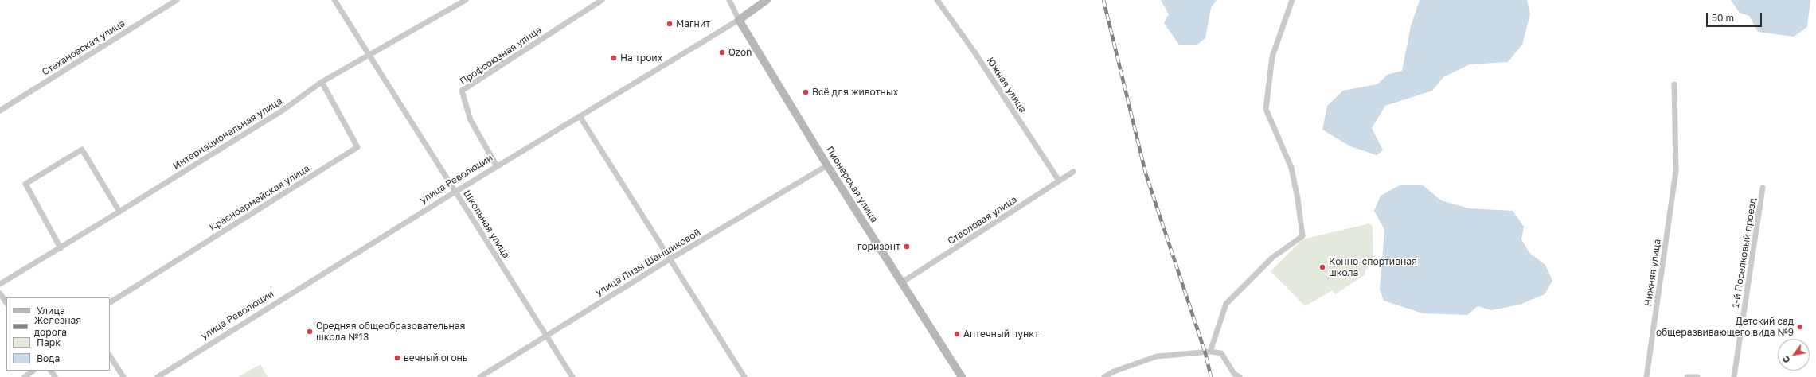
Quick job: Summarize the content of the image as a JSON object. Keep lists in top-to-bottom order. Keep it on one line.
{"streets":{"street":["Стахановская улица","Профсоюзная улица","Южная улица","Интернациональная улица","улица Революции","Пионерская улица","Красноармейская улица","Стволовая улица","Школьная улица","1-й Поселковый проезд","улица Лизы Шамшиковой","Нижняя улица"]},"crossings":[["Профсоюзная улица","улица Революции"],["Южная улица","Стволовая улица"],["Интернациональная улица","Красноармейская улица"],["Интернациональная улица","Школьная улица"],["улица Революции","Пионерская улица"],["улица Революции","Школьная улица"],["Пионерская улица","Стволовая улица"],["Пионерская улица","улица Лизы Шамшиковой"],["Школьная улица","улица Лизы Шамшиковой"]],"places":["Магнит","Ozon","На троих","Всё для животных","горизонт","Конно-спортивная школа","Детский сад общеразвивающего вида №9","Средняя общеобразовательная школа №13","Аптечный пункт","вечный огонь"],"legend":["Улица","Железная дорога","Парк","Вода"],"scale_bar":"50 m","north":"bottom left"}
